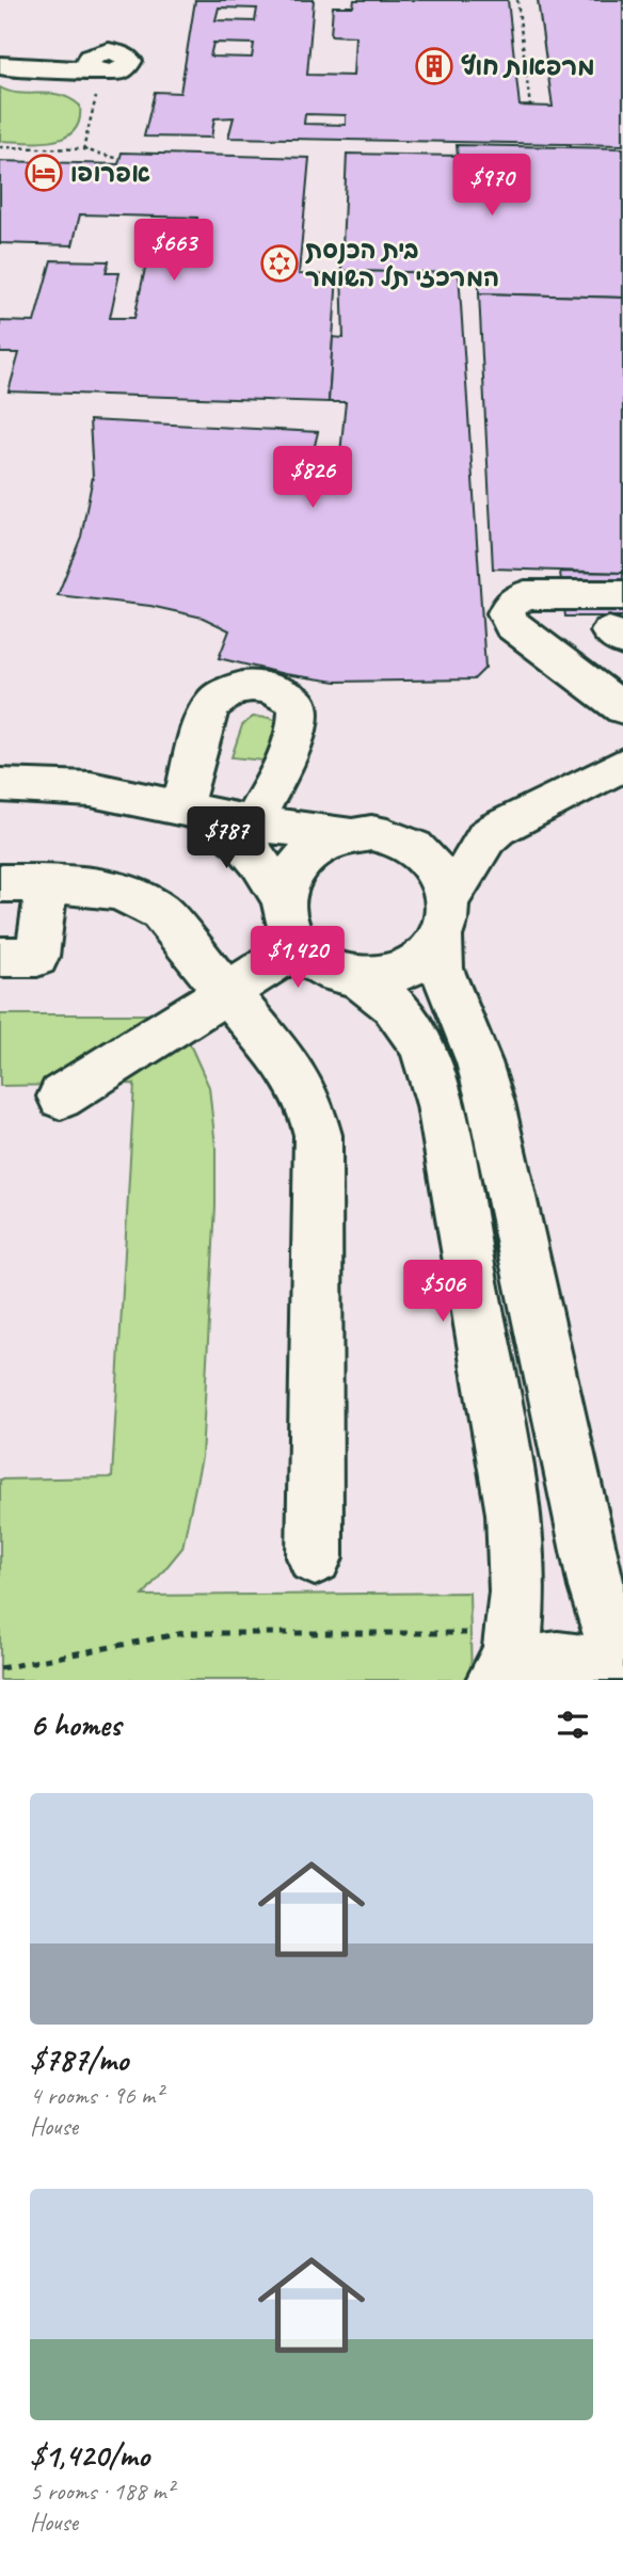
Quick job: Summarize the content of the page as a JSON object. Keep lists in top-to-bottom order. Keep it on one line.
{"places":{"building":["מרפאות חוץ"],"hotel":["אפרופו"],"synagogue":["בית הכנסת המרכזי תל השומר"]},"page":{"price":["$970","$663","$826","$787","$1,420","$506"],"heading":"6 homes","list":[{"name":"$787/mo","note":"4 rooms · 96 m² · House"},{"name":"$1,420/mo","note":"5 rooms · 188 m² · House"}]}}
